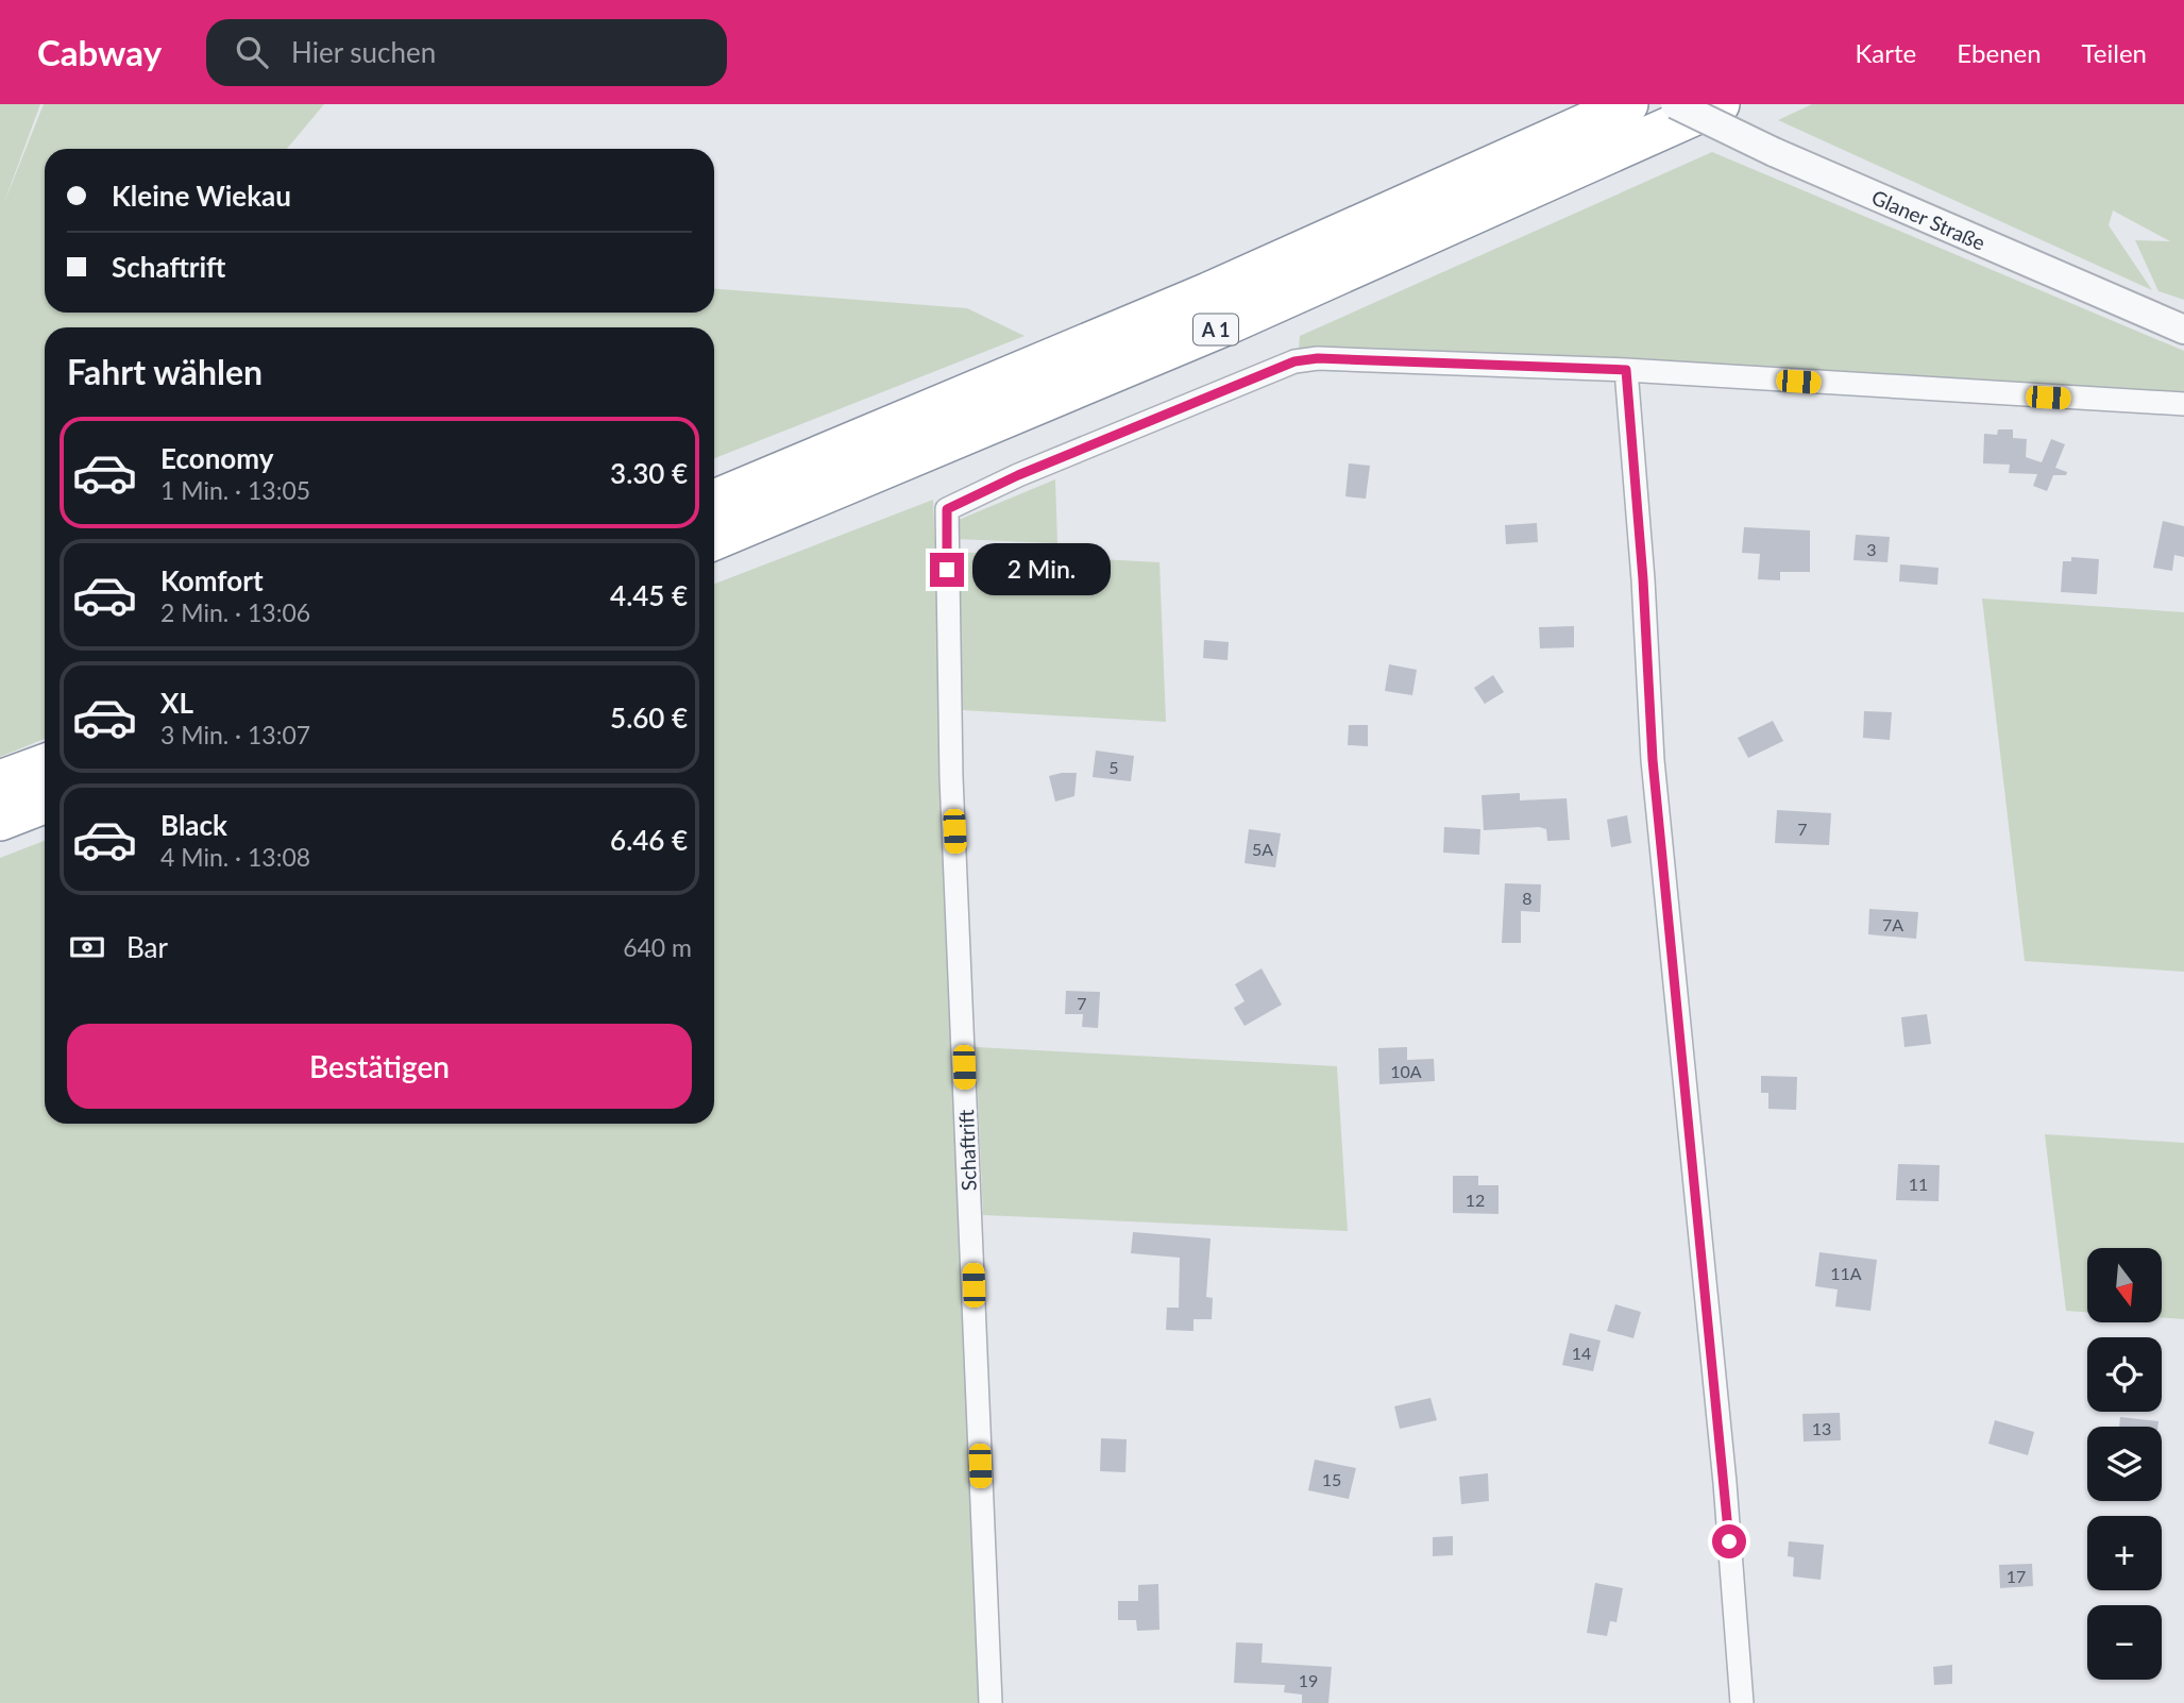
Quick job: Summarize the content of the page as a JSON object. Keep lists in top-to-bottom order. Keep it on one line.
{"streets":{"highway":["A 1"],"street":["Glaner Straße","Schaftrift"]},"house_numbers":["3","5","7","5A","8","7A","7","10A","11","12","11A","14","13","15","17","19"],"north":"bottom","page":{"header":"Cabway","search":"Hier suchen","nav":["Karte","Ebenen","Teilen"],"banner":["Kleine Wiekau","Schaftrift"],"heading":"Fahrt wählen","list":[{"name":"Economy","note":"1 Min. · 13:05","value":"3.30 €"},{"name":"Komfort","note":"2 Min. · 13:06","value":"4.45 €"},{"name":"XL","note":"3 Min. · 13:07","value":"5.60 €"},{"name":"Black","note":"4 Min. · 13:08","value":"6.46 €"}],"bubble":"2 Min.","pay":["Bar","640 m"],"buttons":"Bestätigen","map_buttons":["+","−"]}}
